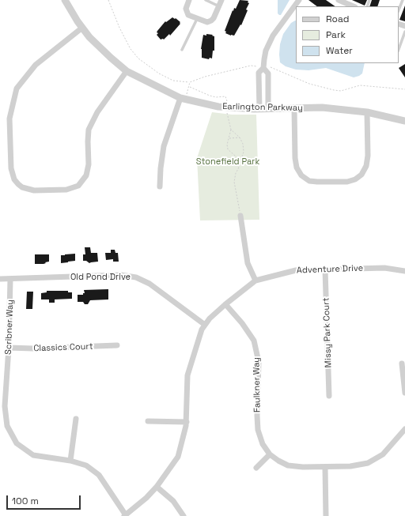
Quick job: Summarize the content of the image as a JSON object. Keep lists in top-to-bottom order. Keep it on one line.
{"streets":{"street":["Earlington Parkway","Adventure Drive","Old Pond Drive","Scribner Way","Missy Park Court","Classics Court","Faulkner Way"]},"crossings":[["Adventure Drive","Old Pond Drive"],["Adventure Drive","Scribner Way"],["Adventure Drive","Missy Park Court"],["Adventure Drive","Faulkner Way"],["Old Pond Drive","Scribner Way"],["Scribner Way","Classics Court"]],"parks":["Stonefield Park"],"legend":["Road","Park","Water"],"scale_bar":"100 m"}
